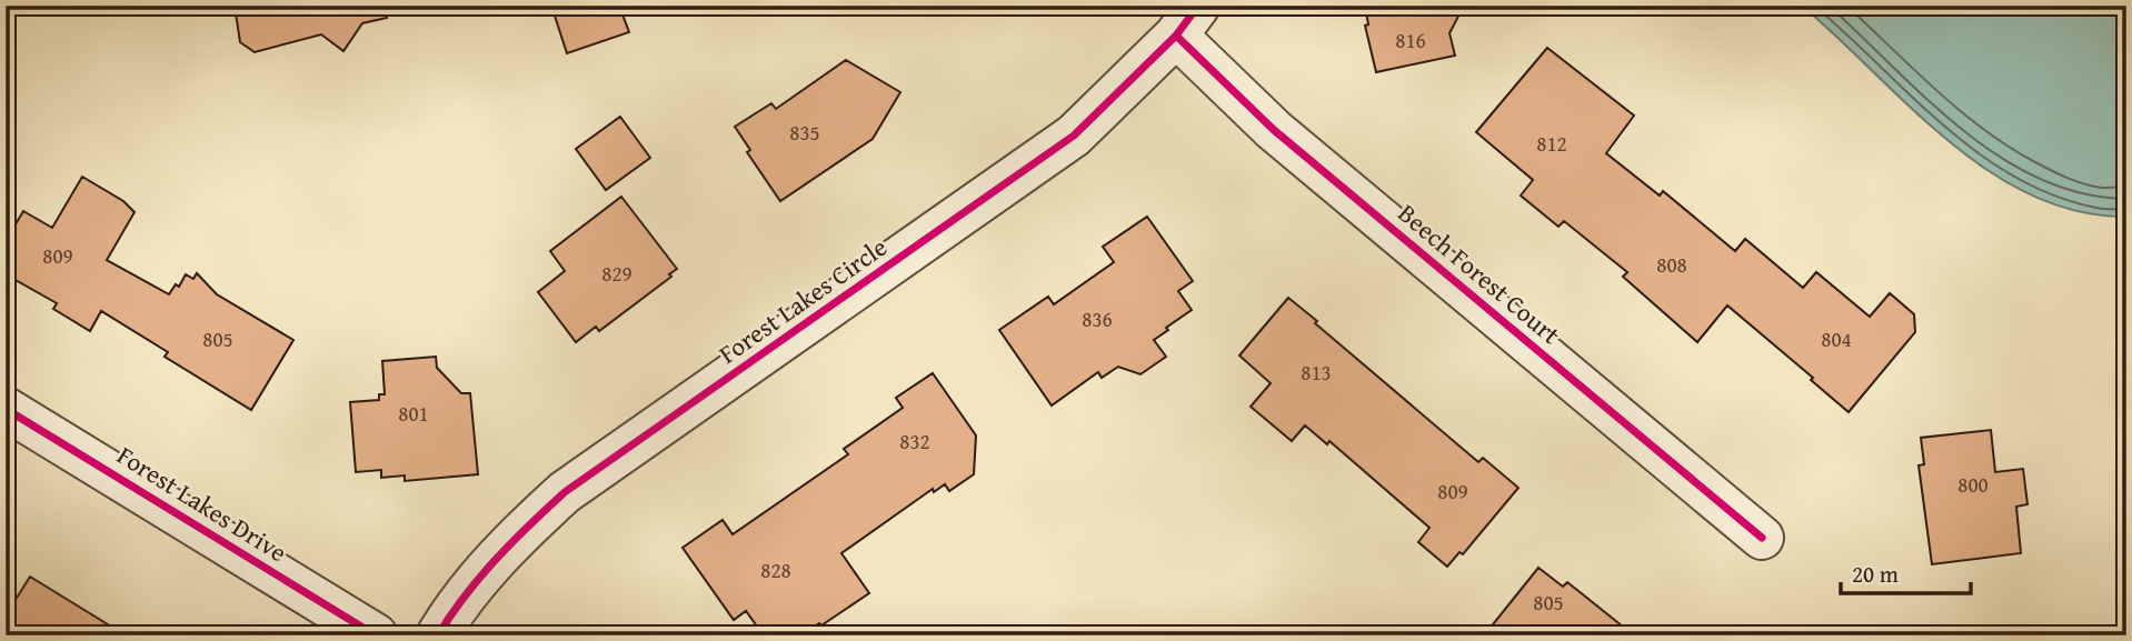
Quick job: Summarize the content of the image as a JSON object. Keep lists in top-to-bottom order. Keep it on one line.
{"streets":{"street":["Beech Forest Court","Forest Lakes Circle","Forest Lakes Drive"]},"crossings":[["Beech Forest Court","Forest Lakes Circle"]],"house_numbers":["816","835","812","809","808","829","836","805","804","813","801","832","800","809","828","805"],"scale_bar":"20 m"}
